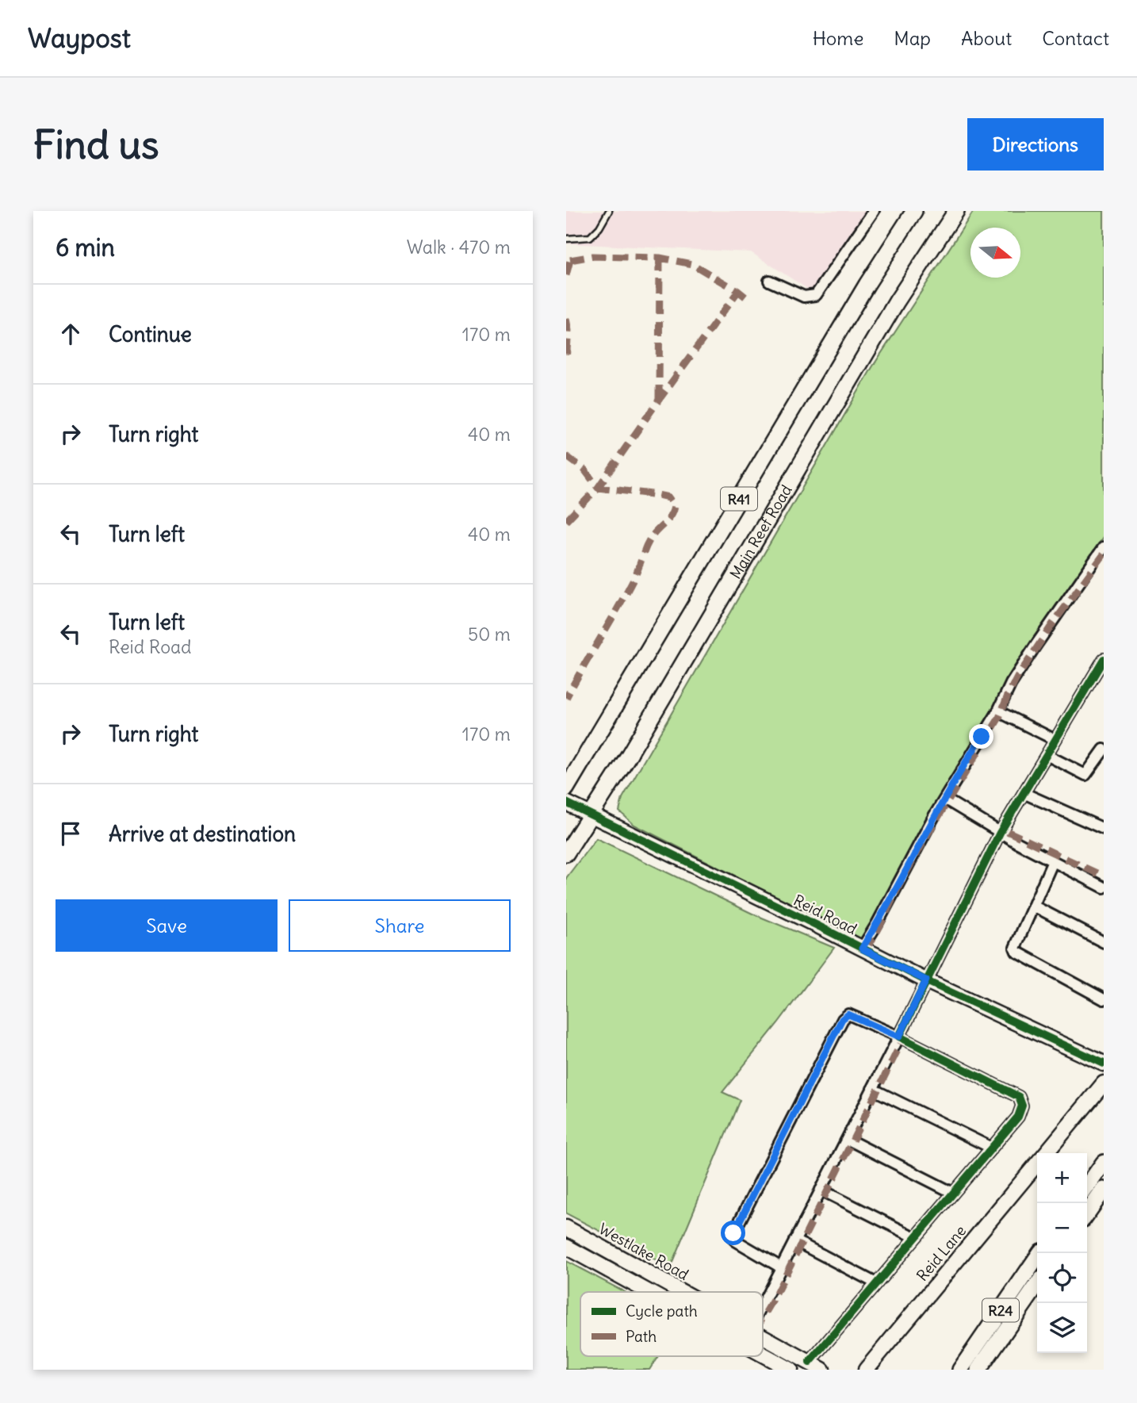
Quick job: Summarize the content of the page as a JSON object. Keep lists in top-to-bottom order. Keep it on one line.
{"streets":{"main road":["R41","Main Reef Road","R24"],"street":["Reid Road","Westlake Road","Reid Lane"]},"crossings":[["Main Reef Road","Reid Road"]],"legend":["Cycle path","Path"],"north":"right","page":{"header":"Waypost","nav":["Home","Map","About","Contact"],"buttons":["Directions",["Save","Share"]],"title":"Find us","heading":["6 min","Walk · 470 m"],"list":[["Continue","170 m"],["Turn right","40 m"],["Turn left","40 m"],["Turn left","Reid Road","50 m"],["Turn right","170 m"],"Arrive at destination"],"map_buttons":["+","−"]}}
